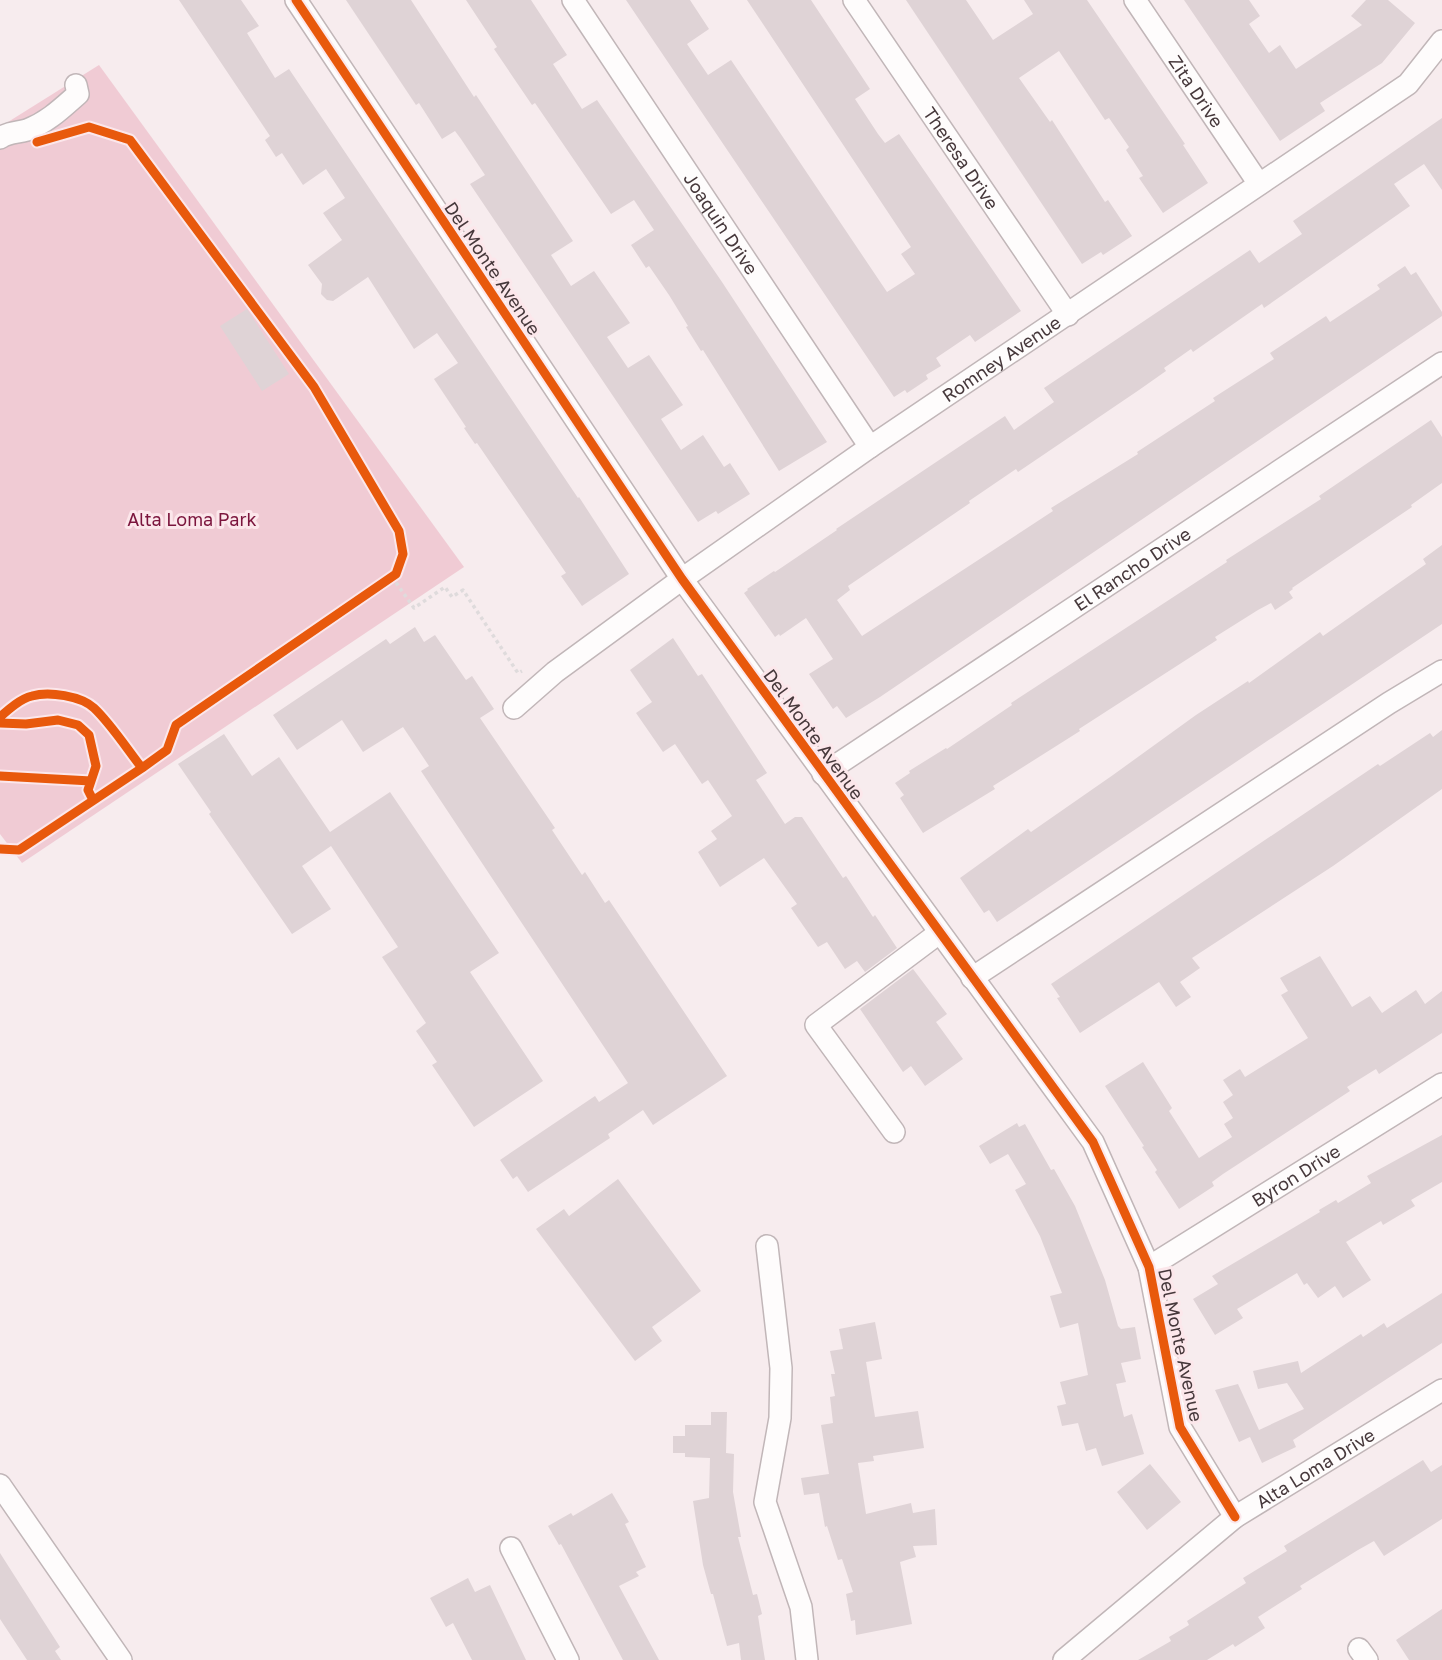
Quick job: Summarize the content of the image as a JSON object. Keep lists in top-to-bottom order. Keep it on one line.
{"streets":{"street":["Zita Drive","Theresa Drive","Joaquin Drive","Del Monte Avenue","Romney Avenue","El Rancho Drive","Byron Drive","Alta Loma Drive"]},"crossings":[["Zita Drive","Romney Avenue"],["Theresa Drive","Romney Avenue"],["Joaquin Drive","Romney Avenue"],["Del Monte Avenue","Romney Avenue"],["Del Monte Avenue","El Rancho Drive"],["Del Monte Avenue","Byron Drive"],["Del Monte Avenue","Alta Loma Drive"]],"parks":["Alta Loma Park"]}
